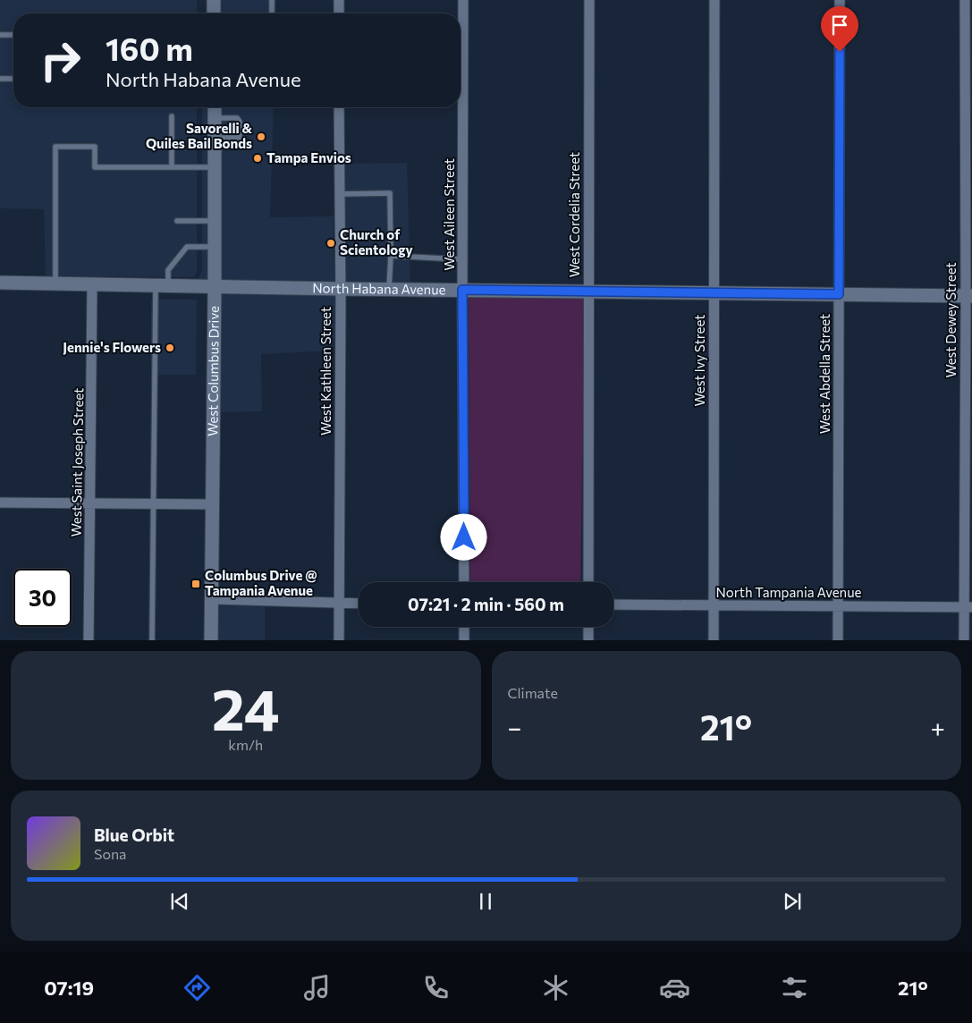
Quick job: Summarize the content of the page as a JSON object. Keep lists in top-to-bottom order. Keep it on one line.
{"streets":{"street":["West Aileen Street","West Cordelia Street","North Habana Avenue","West Dewey Street","West Ivy Street","West Columbus Drive","West Kathleen Street","West Abdella Street","West Saint Joseph Street","North Tampania Avenue"]},"crossings":[["West Aileen Street","North Habana Avenue"],["West Cordelia Street","North Habana Avenue"],["North Habana Avenue","West Dewey Street"],["North Habana Avenue","West Ivy Street"],["North Habana Avenue","West Columbus Drive"],["North Habana Avenue","West Kathleen Street"],["North Habana Avenue","West Abdella Street"],["North Habana Avenue","West Saint Joseph Street"],["West Dewey Street","North Tampania Avenue"],["West Ivy Street","North Tampania Avenue"],["West Abdella Street","North Tampania Avenue"]],"places":{"other":["Savorelli & Quiles Bail Bonds","Tampa Envios","Church of Scientology","Jennie's Flowers"],"transit":["Columbus Drive @ Tampania Avenue"]},"page":{"turn":["160 m","North Habana Avenue"],"limit":"30","trip":"07:21 · 2 min · 560 m","tile":[["24","km/h"],"Climate"],"heat":["−","21°","+"],"song":["Blue Orbit","Sona"],"tabs":["07:19","21°"]}}
